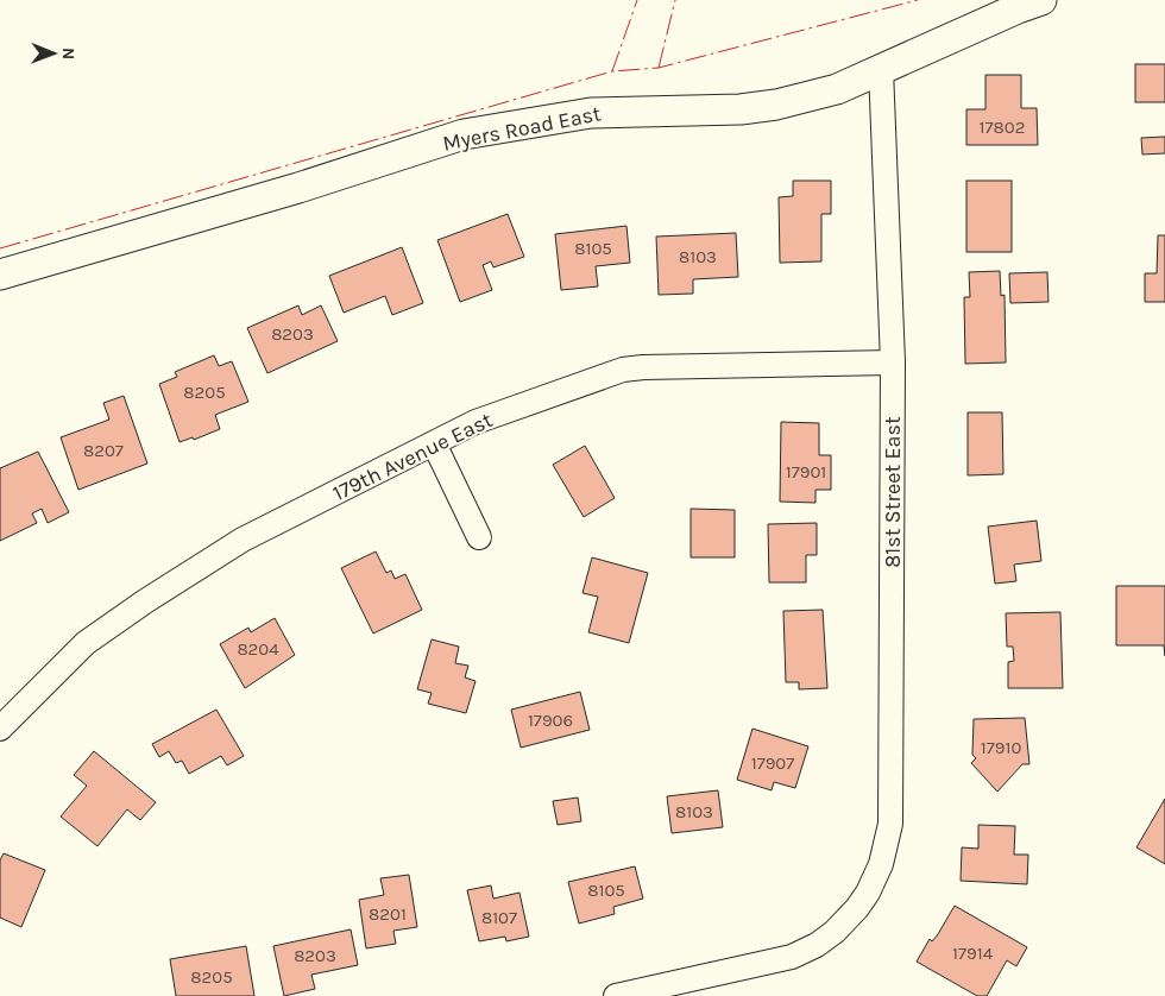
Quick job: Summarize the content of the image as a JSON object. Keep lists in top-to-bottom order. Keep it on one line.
{"streets":{"street":["Myers Road East","179th Avenue East","81st Street East"]},"crossings":[["Myers Road East","81st Street East"],["179th Avenue East","81st Street East"]],"house_numbers":["17802","8105","8103","8203","8205","8207","17901","8204","17906","17910","17907","8103","8105","8201","8107","17914","8203","8205"],"north":"right"}
